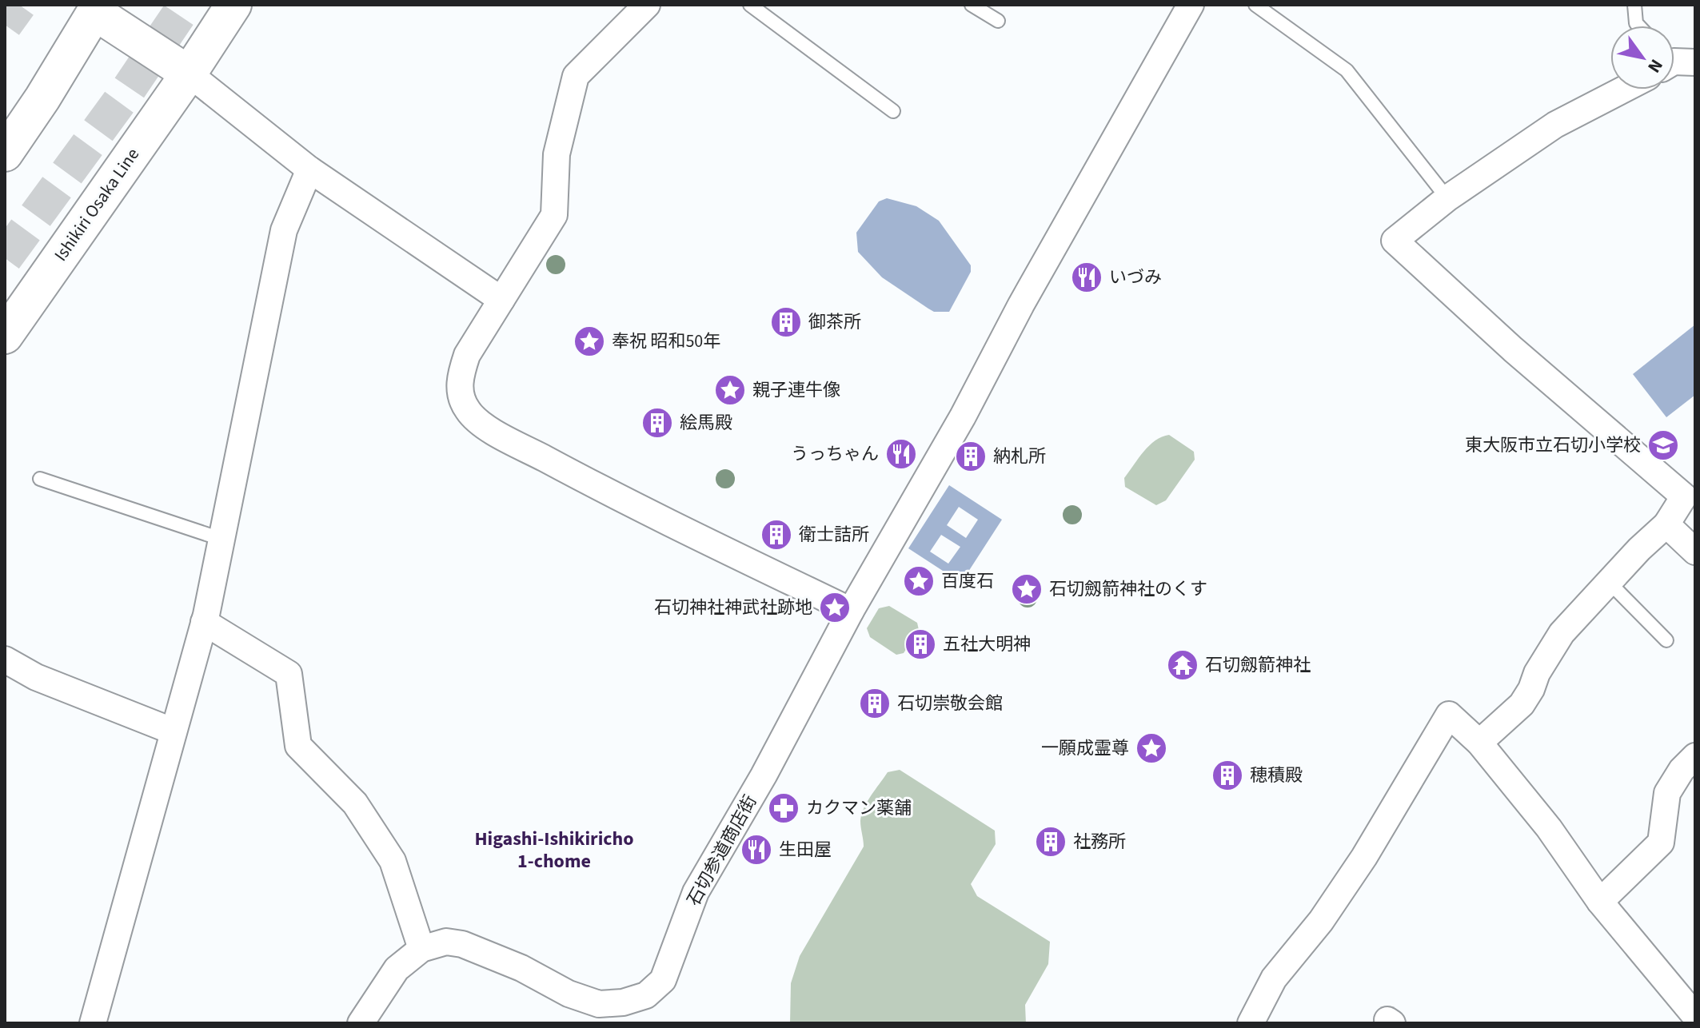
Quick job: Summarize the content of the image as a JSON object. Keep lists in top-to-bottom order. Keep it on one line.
{"streets":{"main road":["Ishikiri Osaka Line"],"street":["石切参道商店街"]},"districts":["Higashi-Ishikiricho 1-chome"],"places":{"restaurant":["いづみ","うっちゃん","生田屋"],"building":["御茶所","絵馬殿","納札所","衛士詰所","五社大明神","石切崇敬会館","穂積殿","社務所"],"place":["奉祝 昭和50年","親子連牛像","百度石","石切劔箭神社のくす","石切神社神武社跡地","一願成霊尊"],"school or university":["東大阪市立石切小学校"],"temple":["石切劔箭神社"],"pharmacy":["カクマン薬舗"]},"north":"bottom right"}
